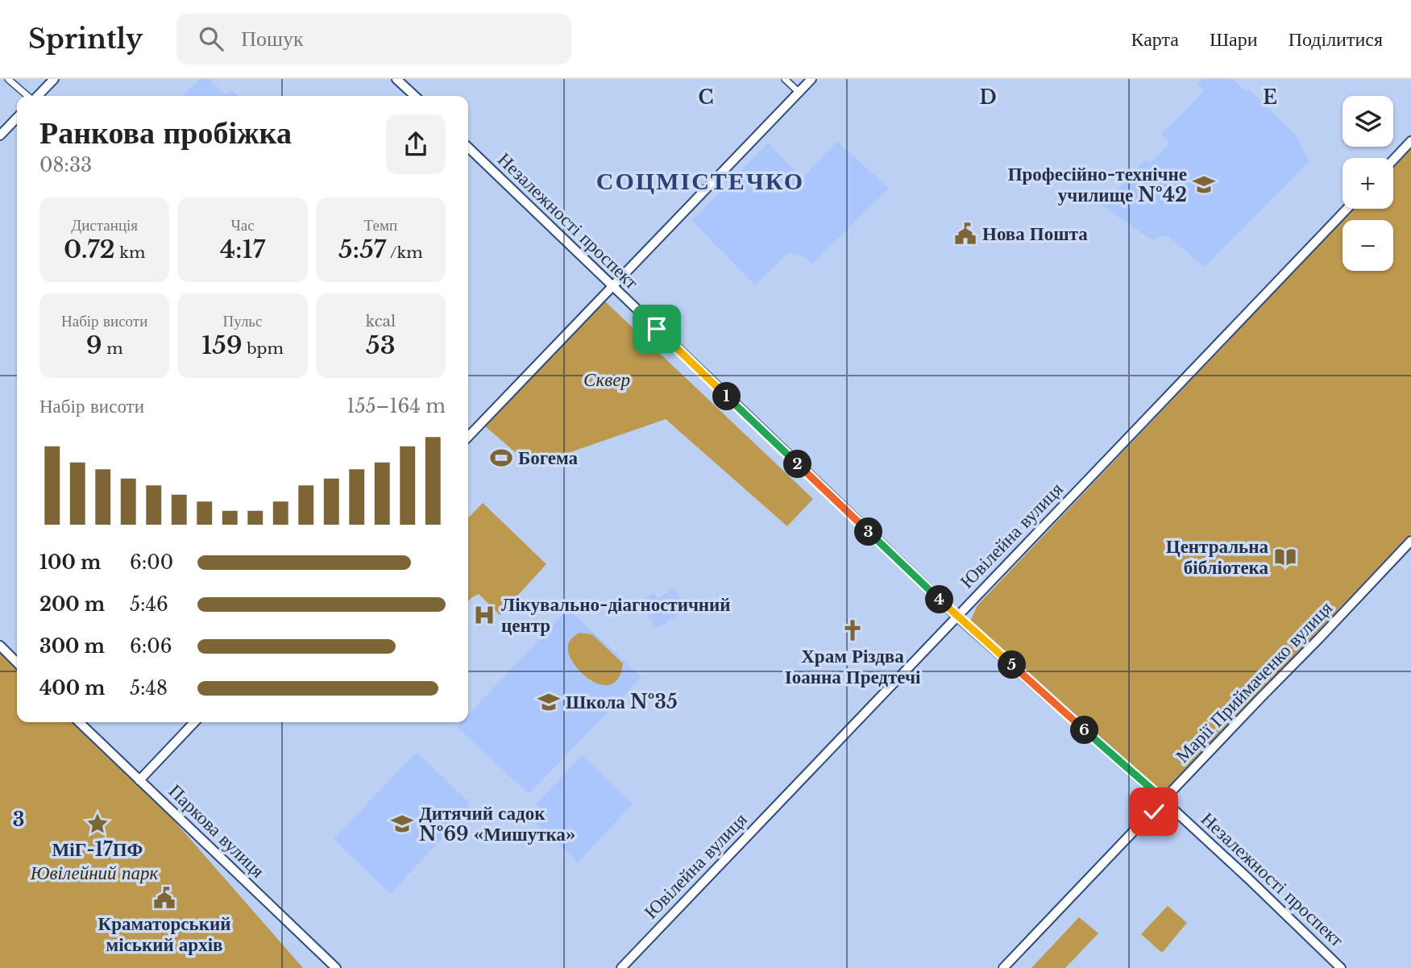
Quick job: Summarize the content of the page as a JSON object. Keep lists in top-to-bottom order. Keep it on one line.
{"streets":{"street":["Незалежності проспект","Ювілейна вулиця","Марії Приймаченко вулиця","Паркова вулиця"]},"crossings":[["Незалежності проспект","Ювілейна вулиця"],["Незалежності проспект","Марії Приймаченко вулиця"]],"districts":["СОЦМІСТЕЧКО"],"parks":["Сквер","Ювілейний парк"],"places":{"school or university":["Професійно-технічне училище №42","Школа №35","Дитячий садок №69 «Мишутка»"],"public building":["Нова Пошта","Краматорський міський архів"],"sports":["Богема"],"library":["Центральна бібліотека"],"hospital":["Лікувально-діагностичний центр"],"church":["Храм Різдва Іоанна Предтечі"],"place":["МіГ-17ПФ"]},"page":{"header":"Sprintly","search":"Пошук","nav":["Карта","Шари","Поділитися"],"map_buttons":["+","−"],"heading":["Ранкова пробіжка","08:33"],"stats":[["Дистанція","0.72 km"],["Час","4:17"],["Темп","5:57 /km"],["Набір висоти","9 m"],["Пульс","159 bpm"],["kcal","53"]],"pins":["1","2","3","4","5","6"],"chart":["Набір висоти","155–164 m"],"list":[{"name":"100 m","note":"6:00"},{"name":"200 m","note":"5:46"},{"name":"300 m","note":"6:06"},{"name":"400 m","note":"5:48"}]},"grid":{"columns":["C","D","E"],"rows":["3"]}}
